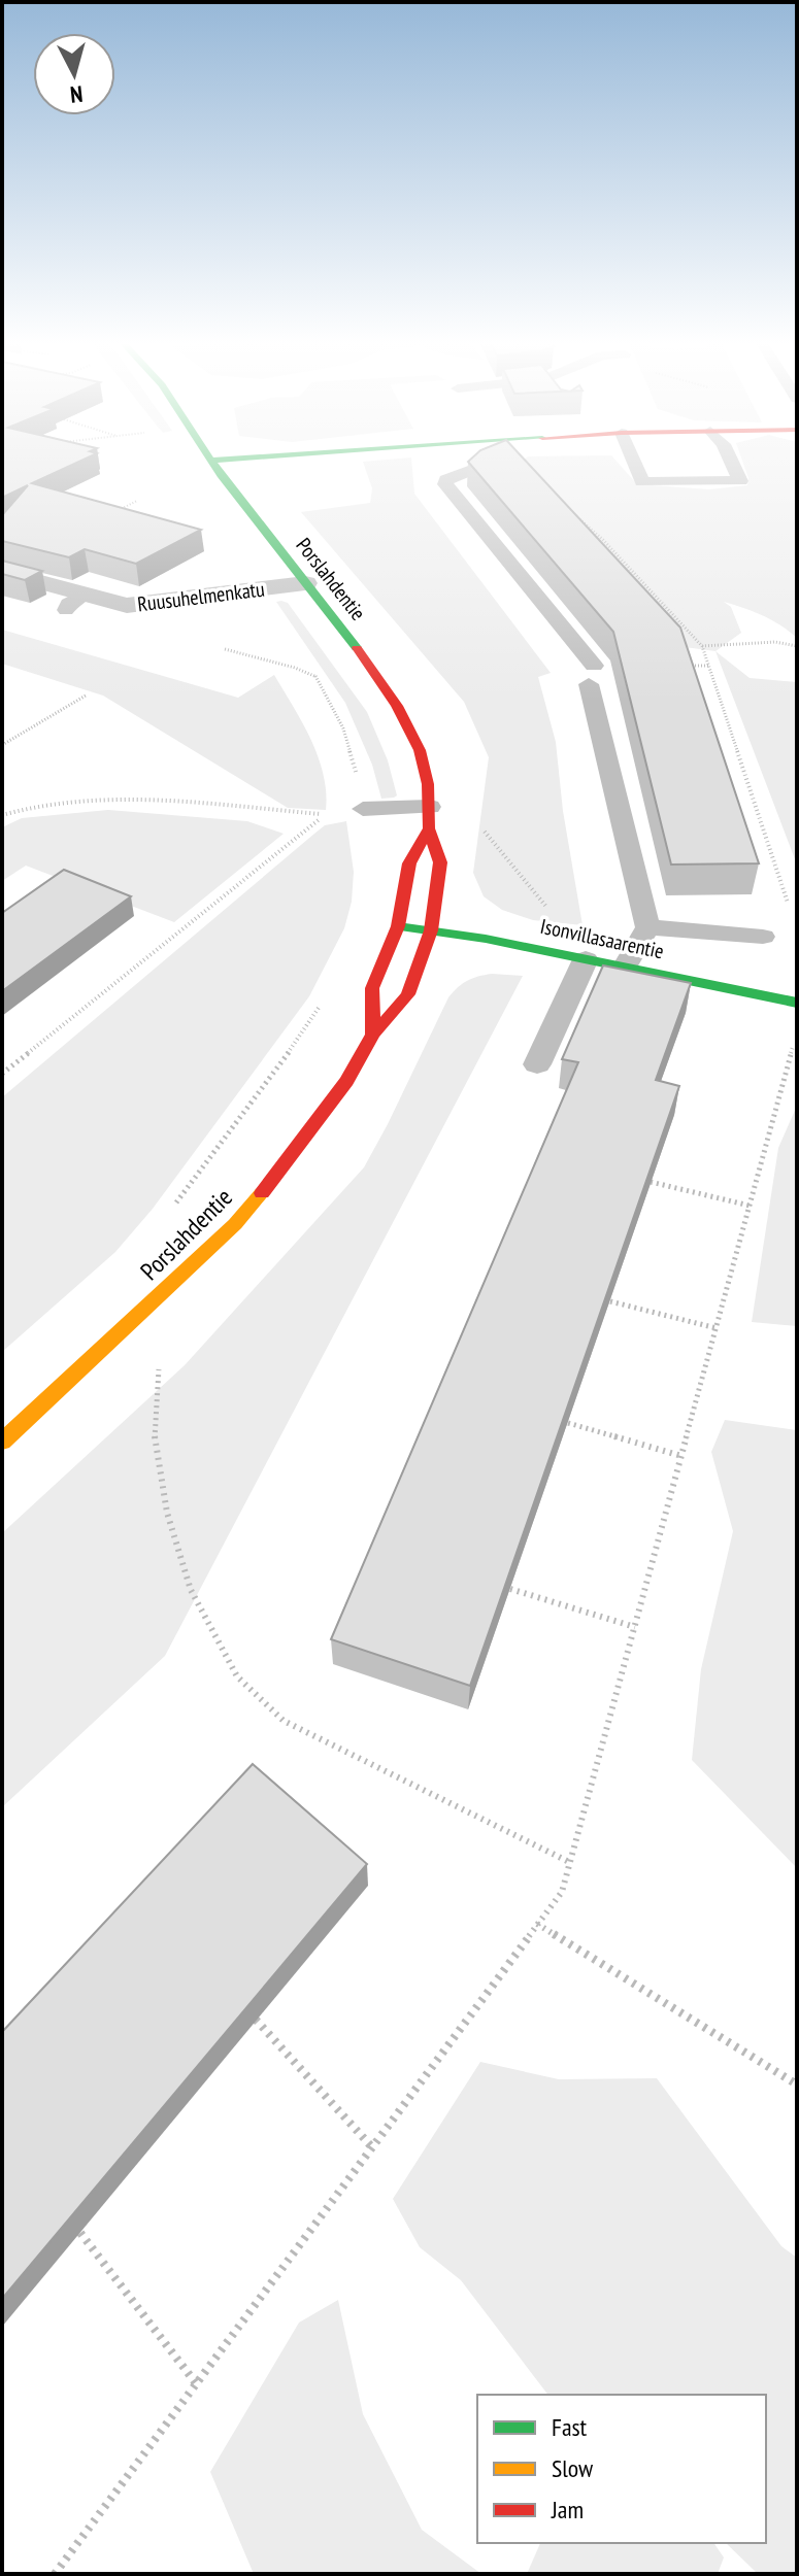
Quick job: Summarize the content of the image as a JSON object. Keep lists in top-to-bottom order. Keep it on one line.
{"streets":{"street":["Porslahdentie","Ruusuhelmenkatu","Isonvillasaarentie"]},"crossings":[["Porslahdentie","Ruusuhelmenkatu"],["Porslahdentie","Isonvillasaarentie"]],"legend":["Fast","Slow","Jam"],"north":"bottom"}
